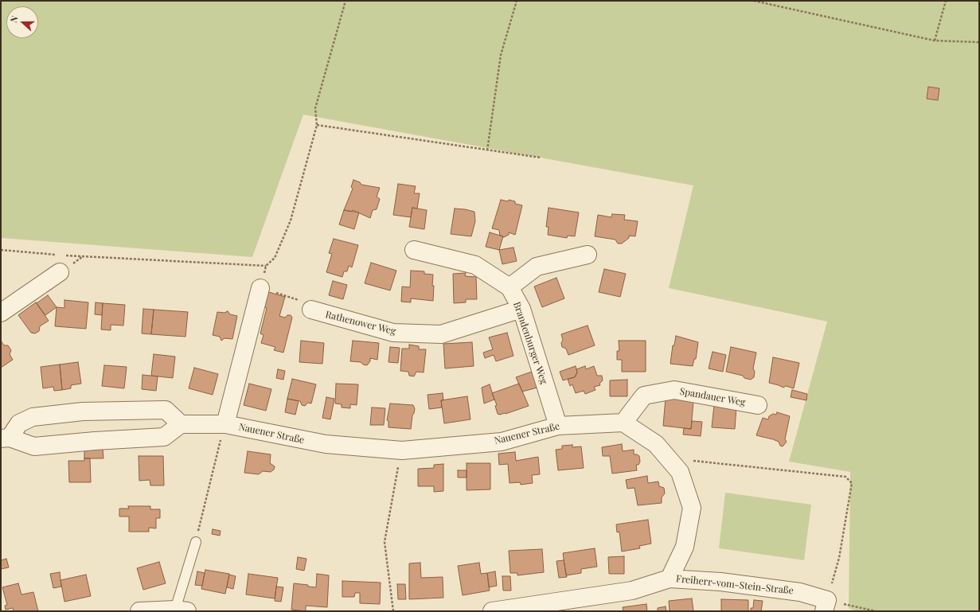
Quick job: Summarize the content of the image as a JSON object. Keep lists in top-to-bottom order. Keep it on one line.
{"streets":{"street":["Rathenower Weg","Brandenburger Weg","Spandauer Weg","Nauener Straße","Freiherr-vom-Stein-Straße"]},"crossings":[["Rathenower Weg","Brandenburger Weg"],["Brandenburger Weg","Nauener Straße"],["Spandauer Weg","Nauener Straße"]],"north":"left"}
